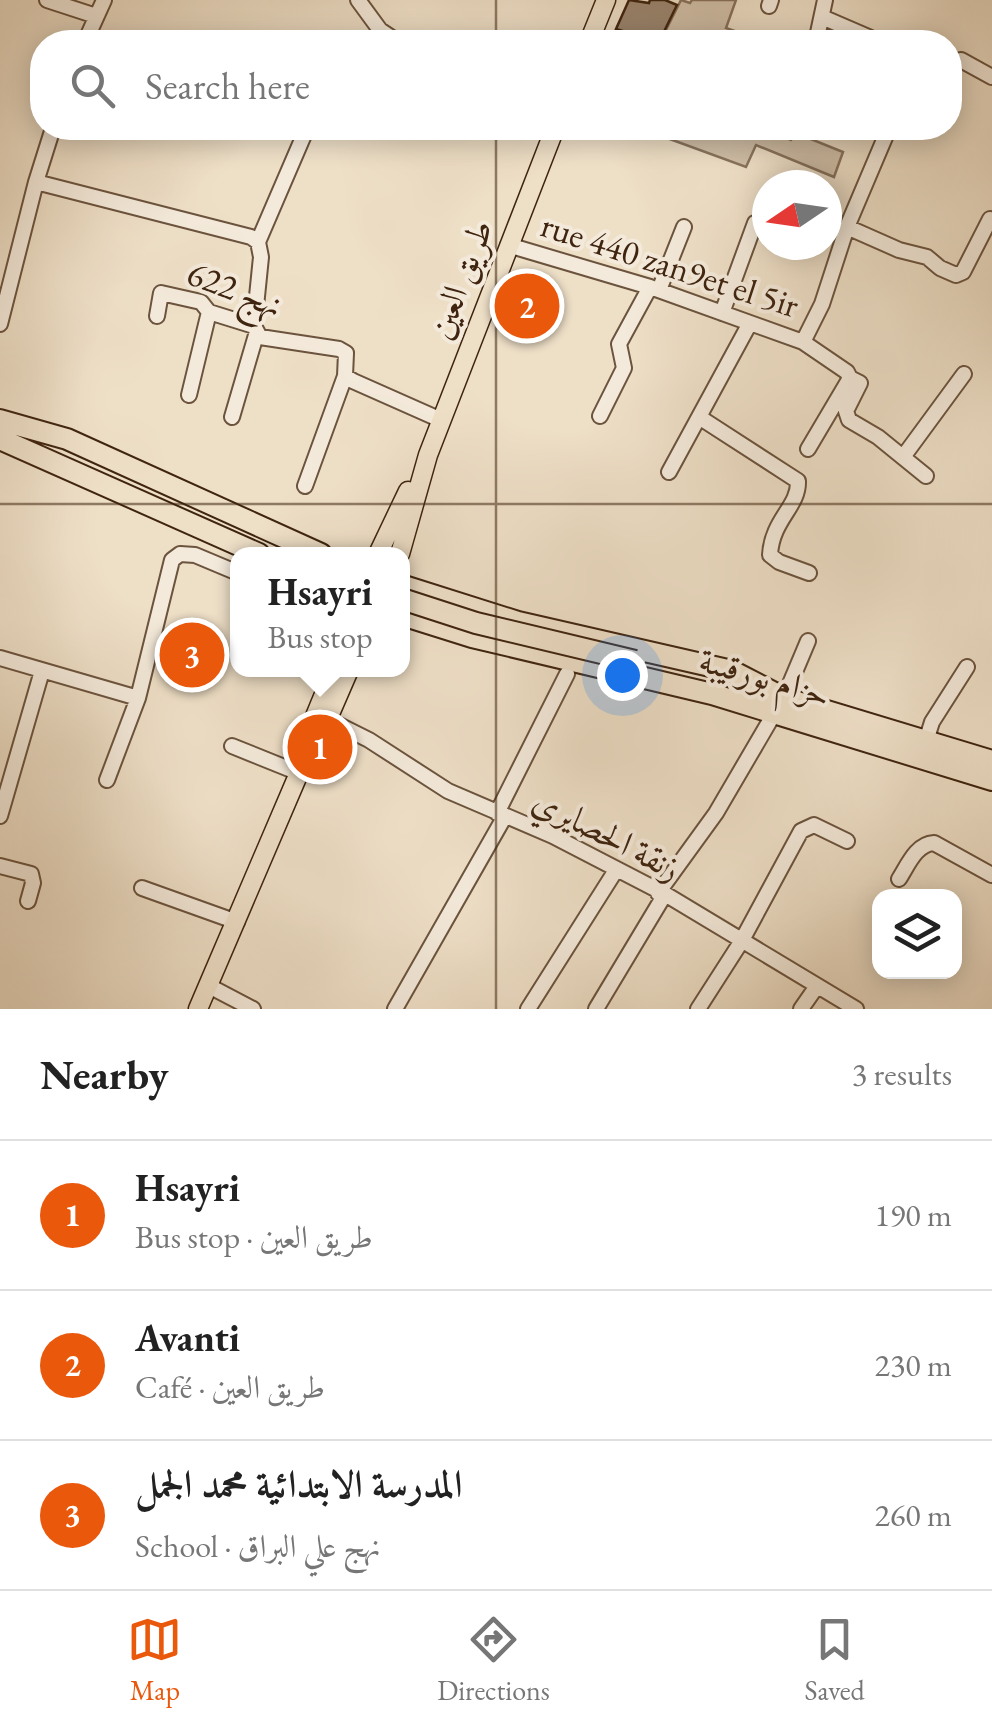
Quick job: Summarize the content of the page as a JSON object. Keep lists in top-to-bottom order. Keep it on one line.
{"streets":{"highway":["حزام بورقيبة"],"main road":["طريق العين"],"street":["rue 440 zan9et el 5ir","نهج 622","زنقة الحصايري"]},"crossings":[["rue 440 zan9et el 5ir","طريق العين"],["طريق العين","نهج 622"]],"north":"left","page":{"search":"Search here","pins":["2","3","1"],"popup":["Hsayri","Bus stop"],"heading":["Nearby","3 results"],"list":[{"mark":"1","name":"Hsayri","note":"Bus stop · طريق العين","value":"190 m"},{"mark":"2","name":"Avanti","note":"Café · طريق العين","value":"230 m"},{"mark":"3","name":"المدرسة الابتدائية محمد الجمل","note":"School · نهج علي البراق","value":"260 m"}],"nav":["Map","Directions","Saved"]}}
